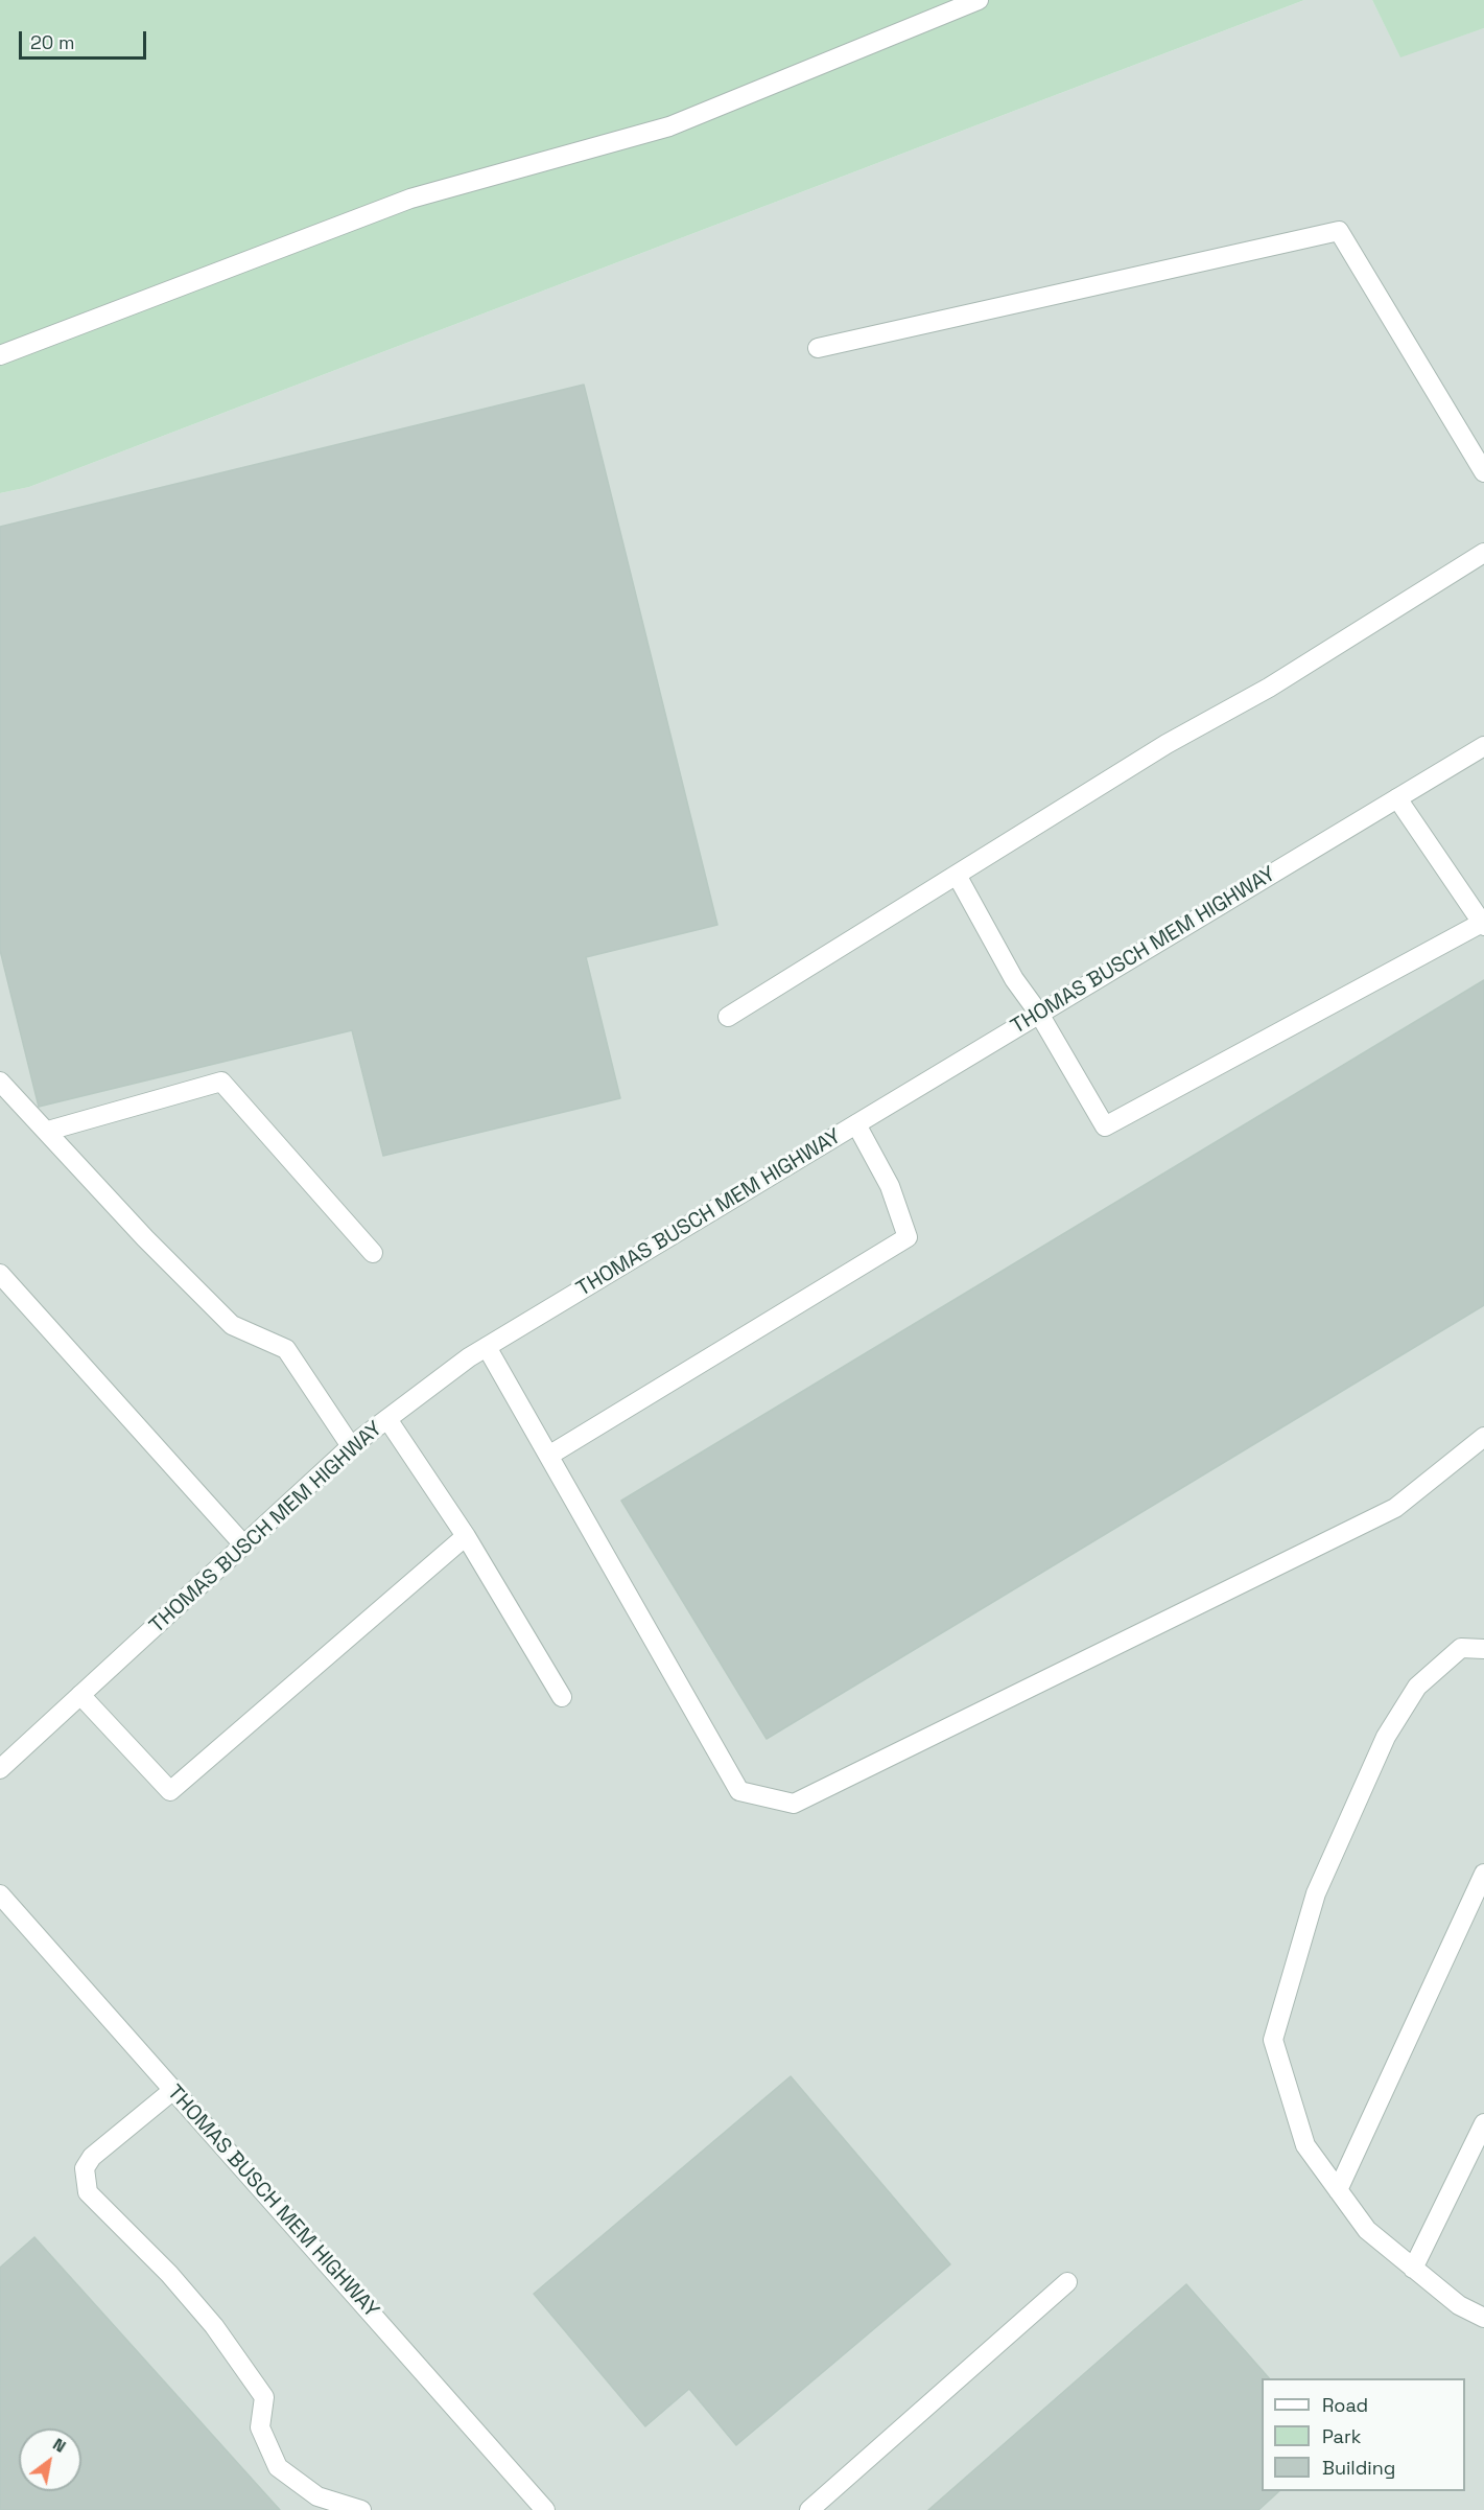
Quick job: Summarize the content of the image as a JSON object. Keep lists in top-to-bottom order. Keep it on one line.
{"streets":{"street":["THOMAS BUSCH MEM HIGHWAY"]},"legend":["Road","Park","Building"],"scale_bar":"20 m","north":"top right"}
